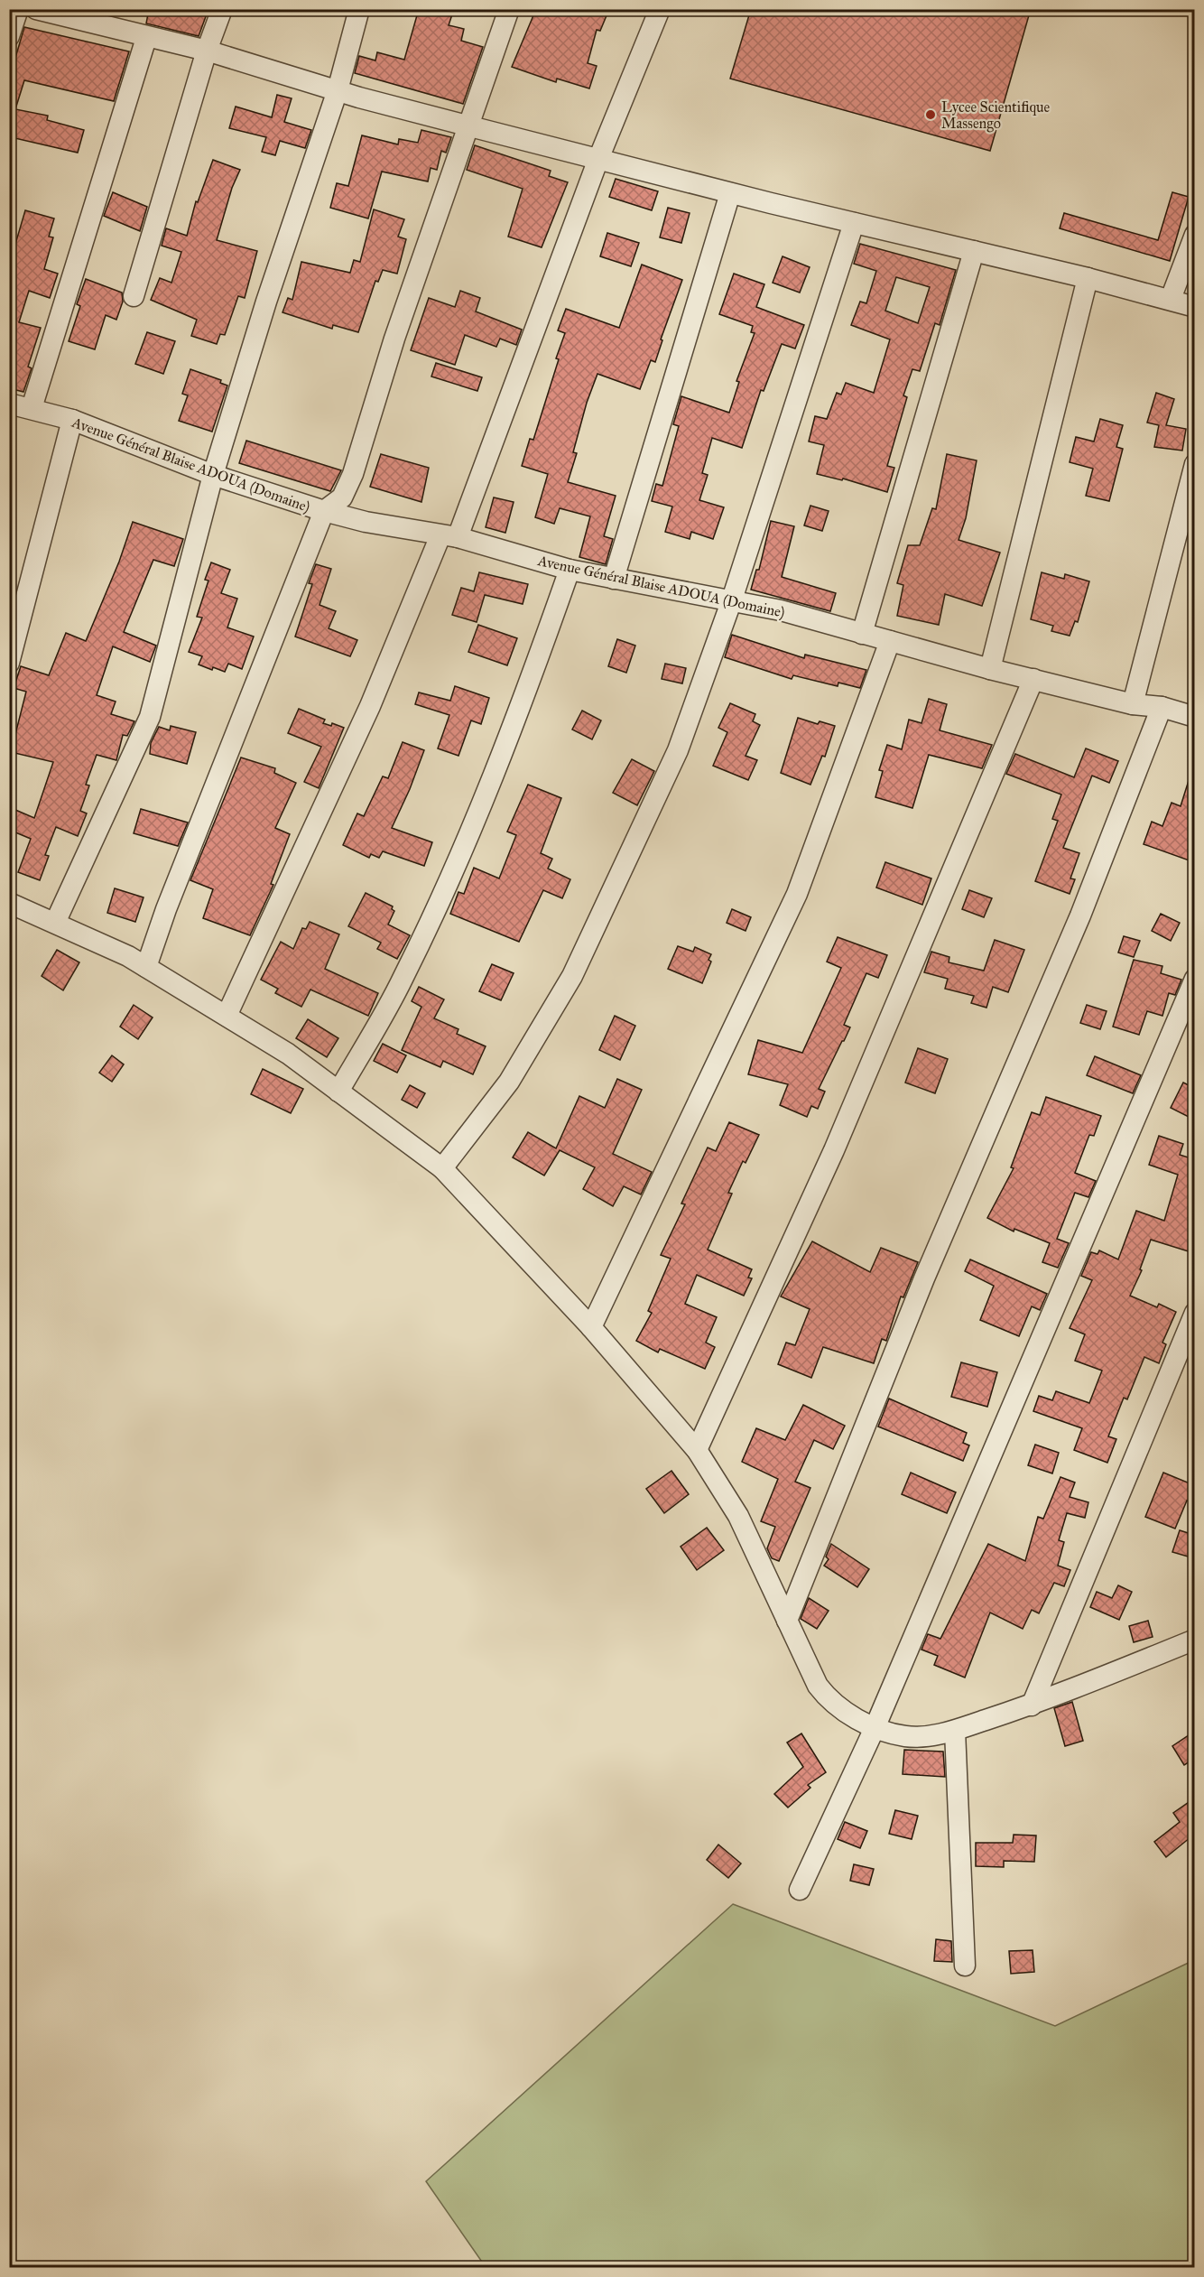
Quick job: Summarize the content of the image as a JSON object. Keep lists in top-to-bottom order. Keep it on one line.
{"streets":{"street":["Avenue Général Blaise ADOUA (Domaine)"]},"places":["Lycee Scientifique Massengo"]}
